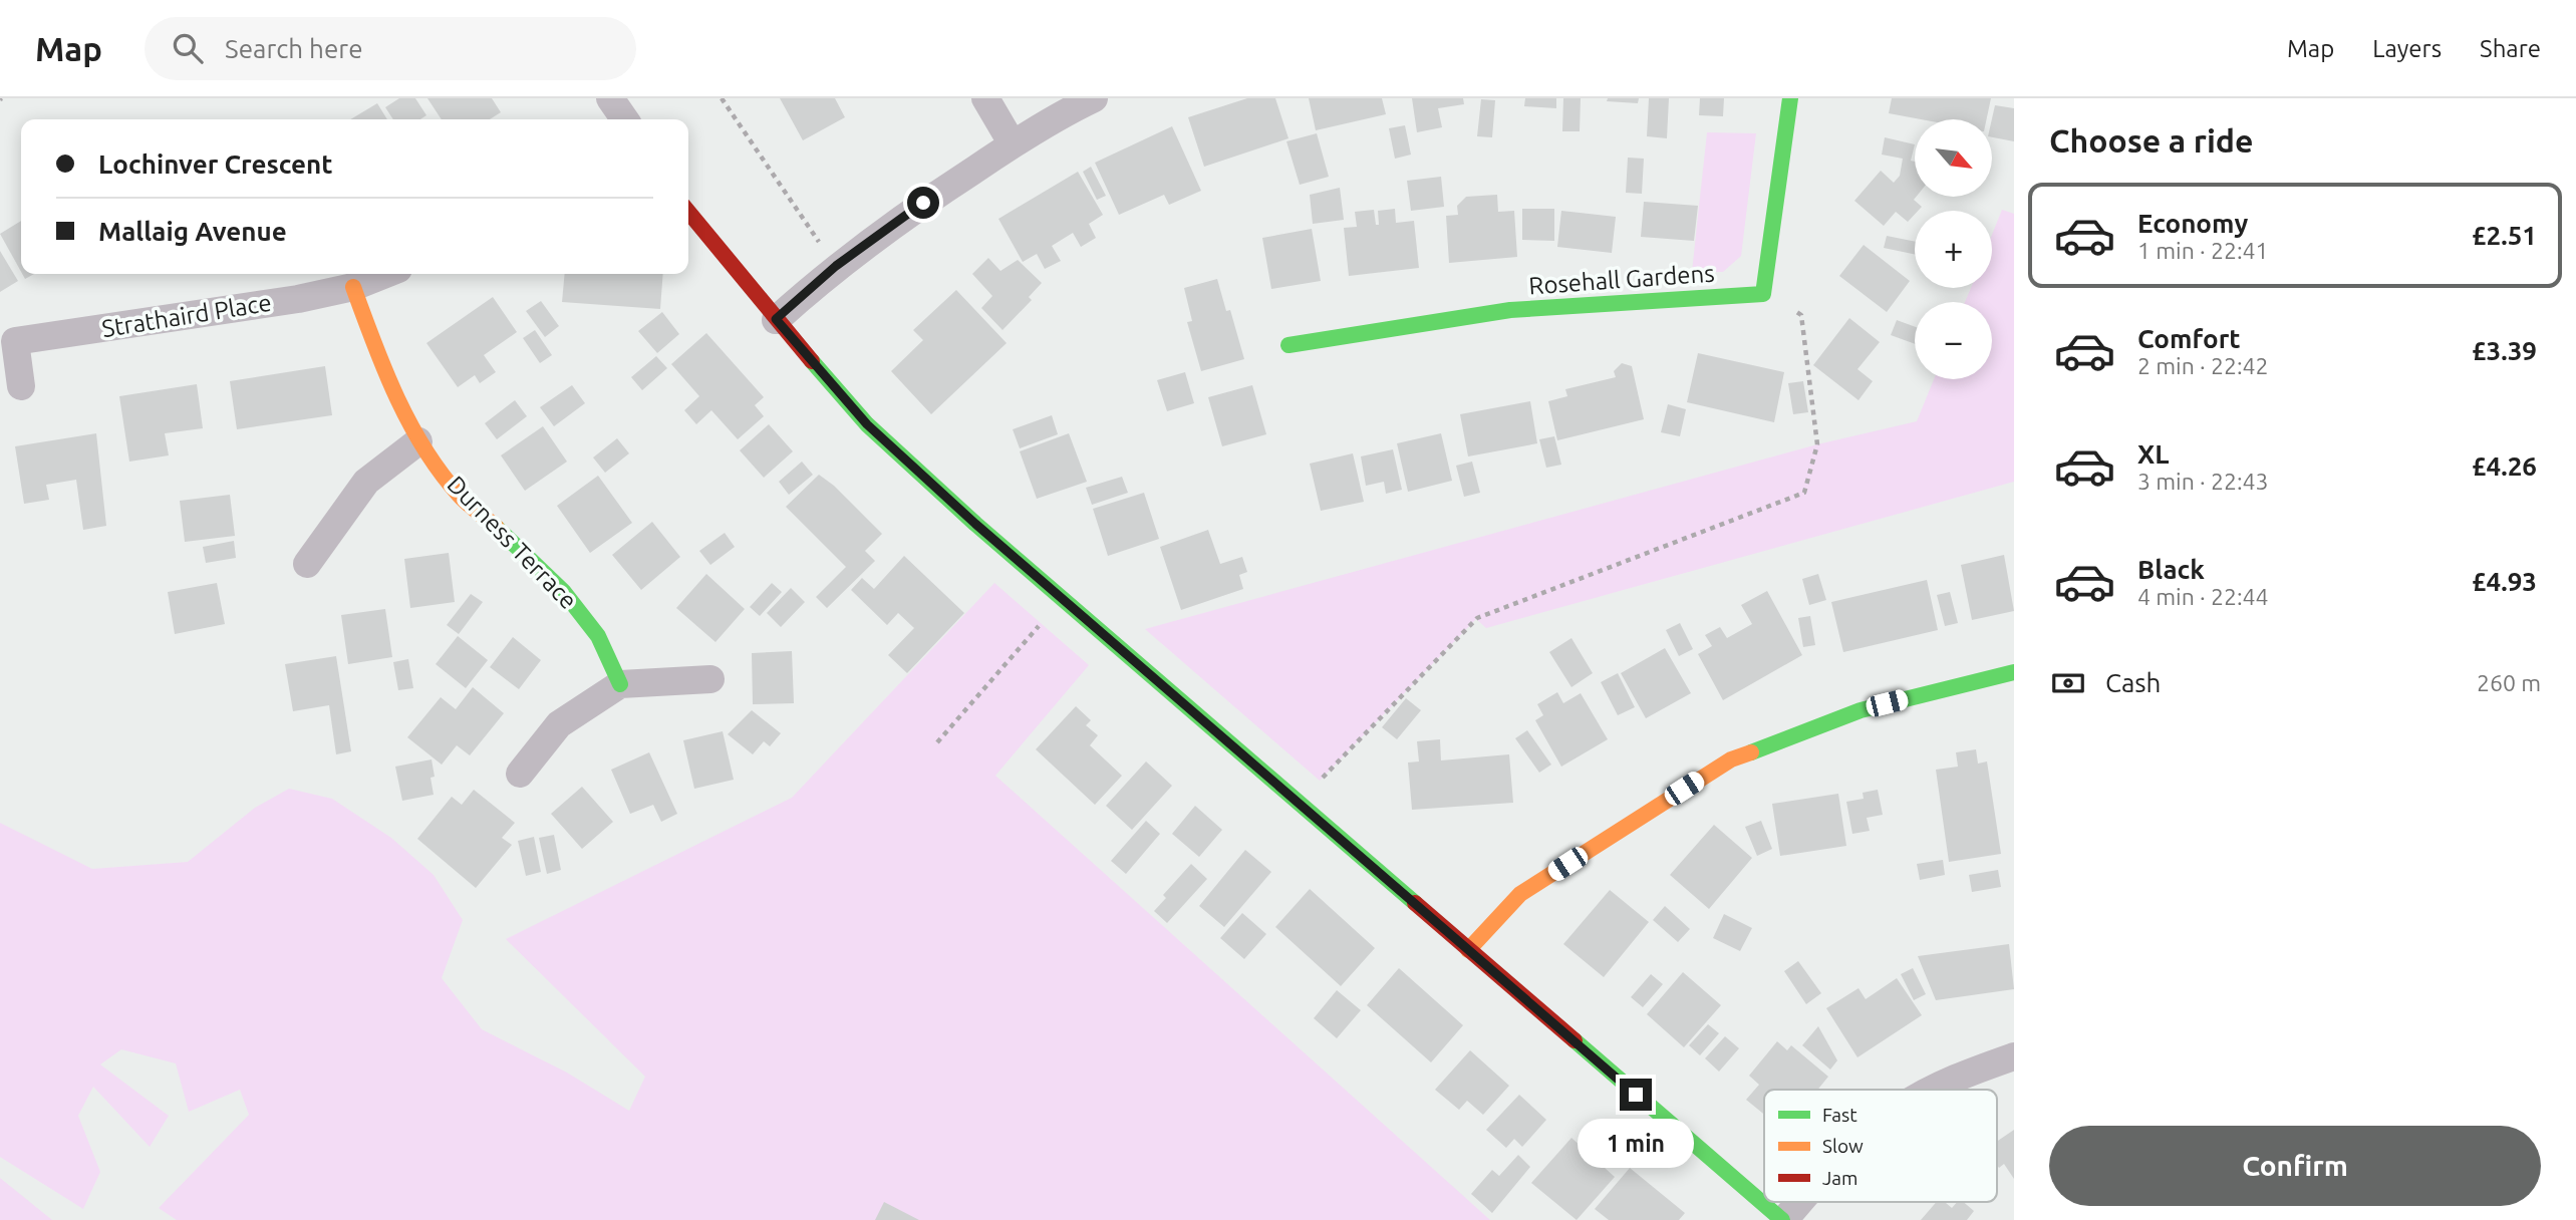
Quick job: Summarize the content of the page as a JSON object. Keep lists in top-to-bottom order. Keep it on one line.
{"streets":{"street":["Rosehall Gardens","Strathaird Place","Durness Terrace"]},"crossings":[["Strathaird Place","Durness Terrace"]],"legend":["Fast","Slow","Jam"],"north":"bottom right","page":{"header":"Map","search":"Search here","nav":["Map","Layers","Share"],"heading":"Choose a ride","map_buttons":["+","−"],"banner":["Lochinver Crescent","Mallaig Avenue"],"list":[{"name":"Economy","note":"1 min · 22:41","value":"£2.51"},{"name":"Comfort","note":"2 min · 22:42","value":"£3.39"},{"name":"XL","note":"3 min · 22:43","value":"£4.26"},{"name":"Black","note":"4 min · 22:44","value":"£4.93"}],"pay":["Cash","260 m"],"buttons":"Confirm","bubble":"1 min"}}
